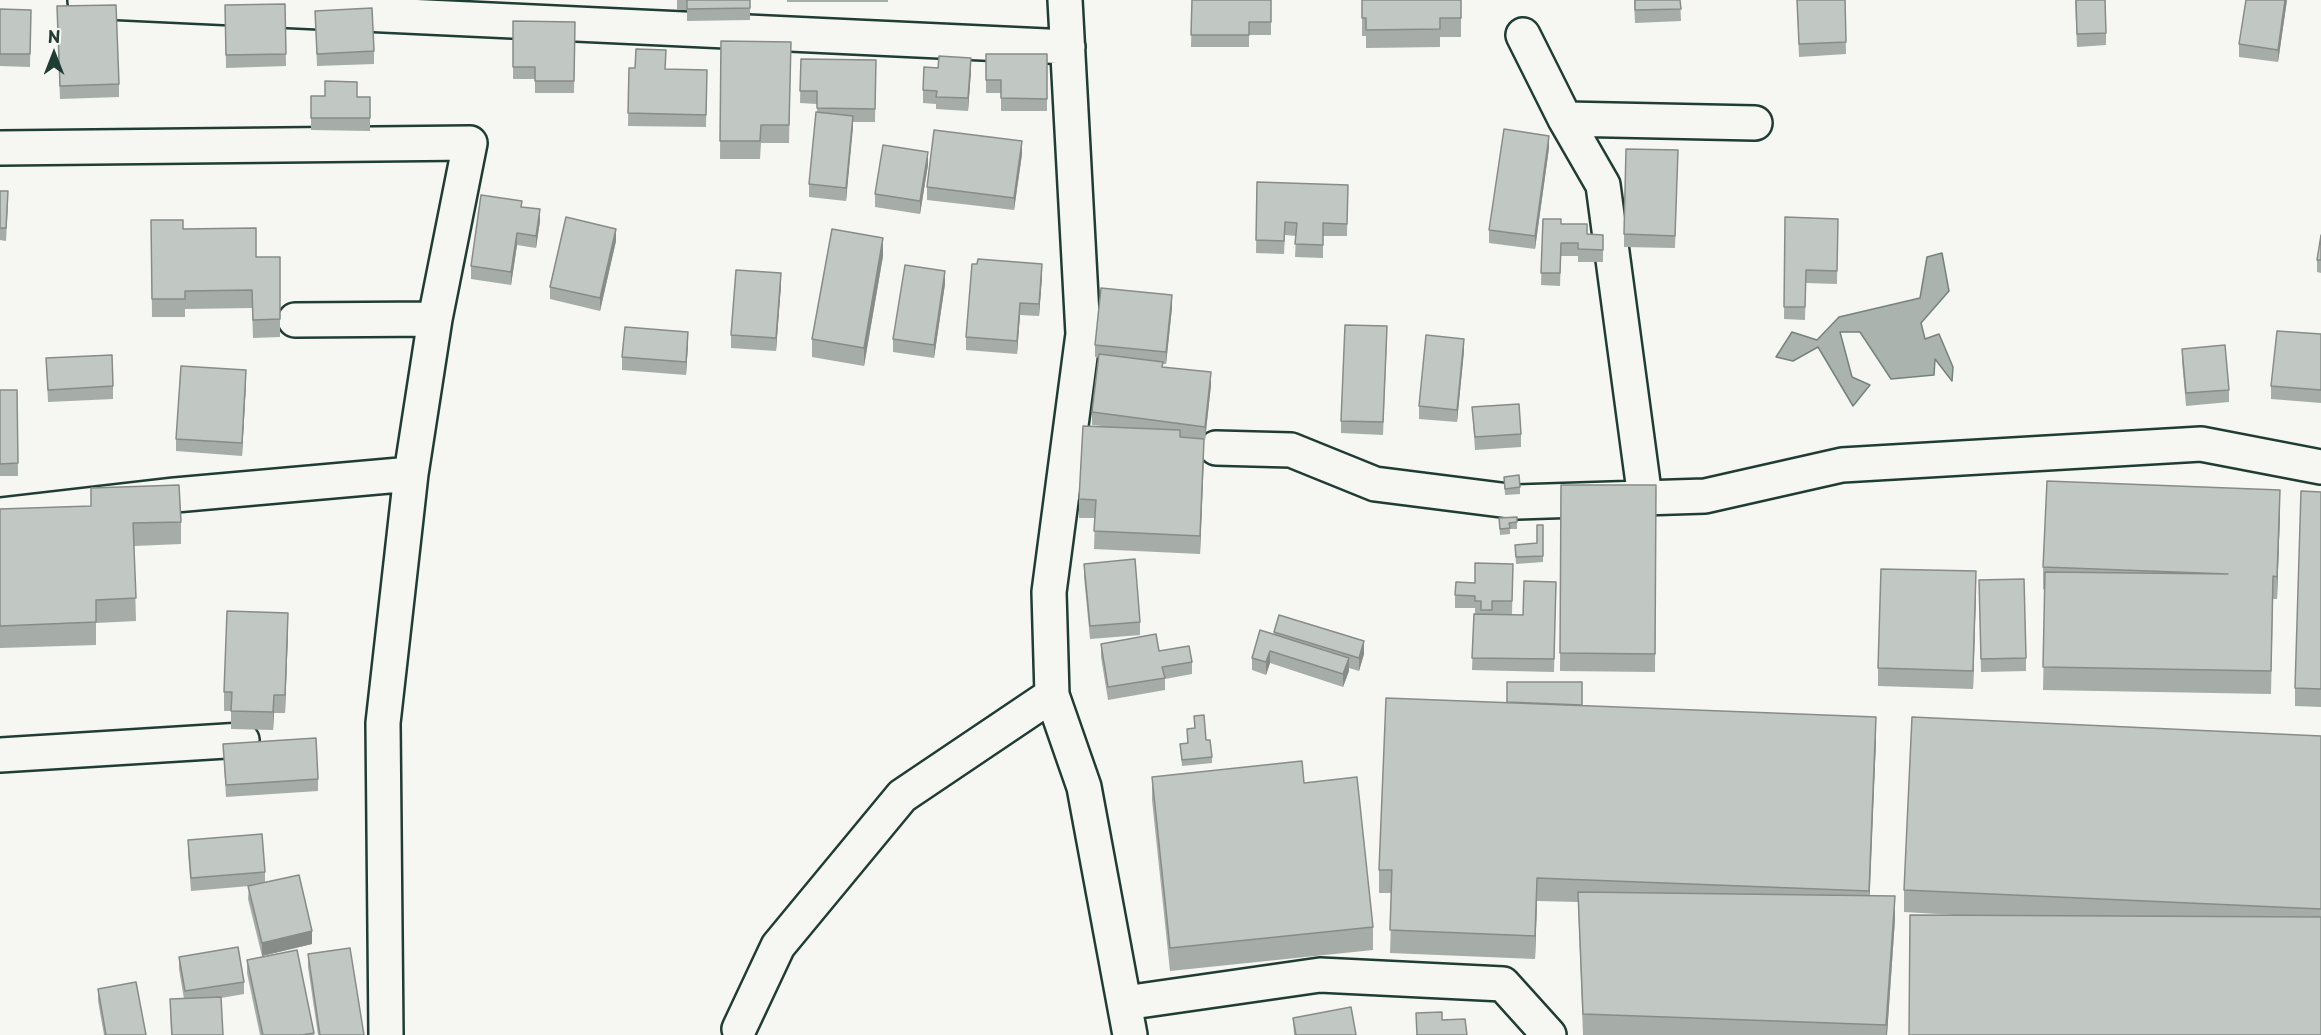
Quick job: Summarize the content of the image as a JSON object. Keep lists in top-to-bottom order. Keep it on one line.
{"north":"top"}
